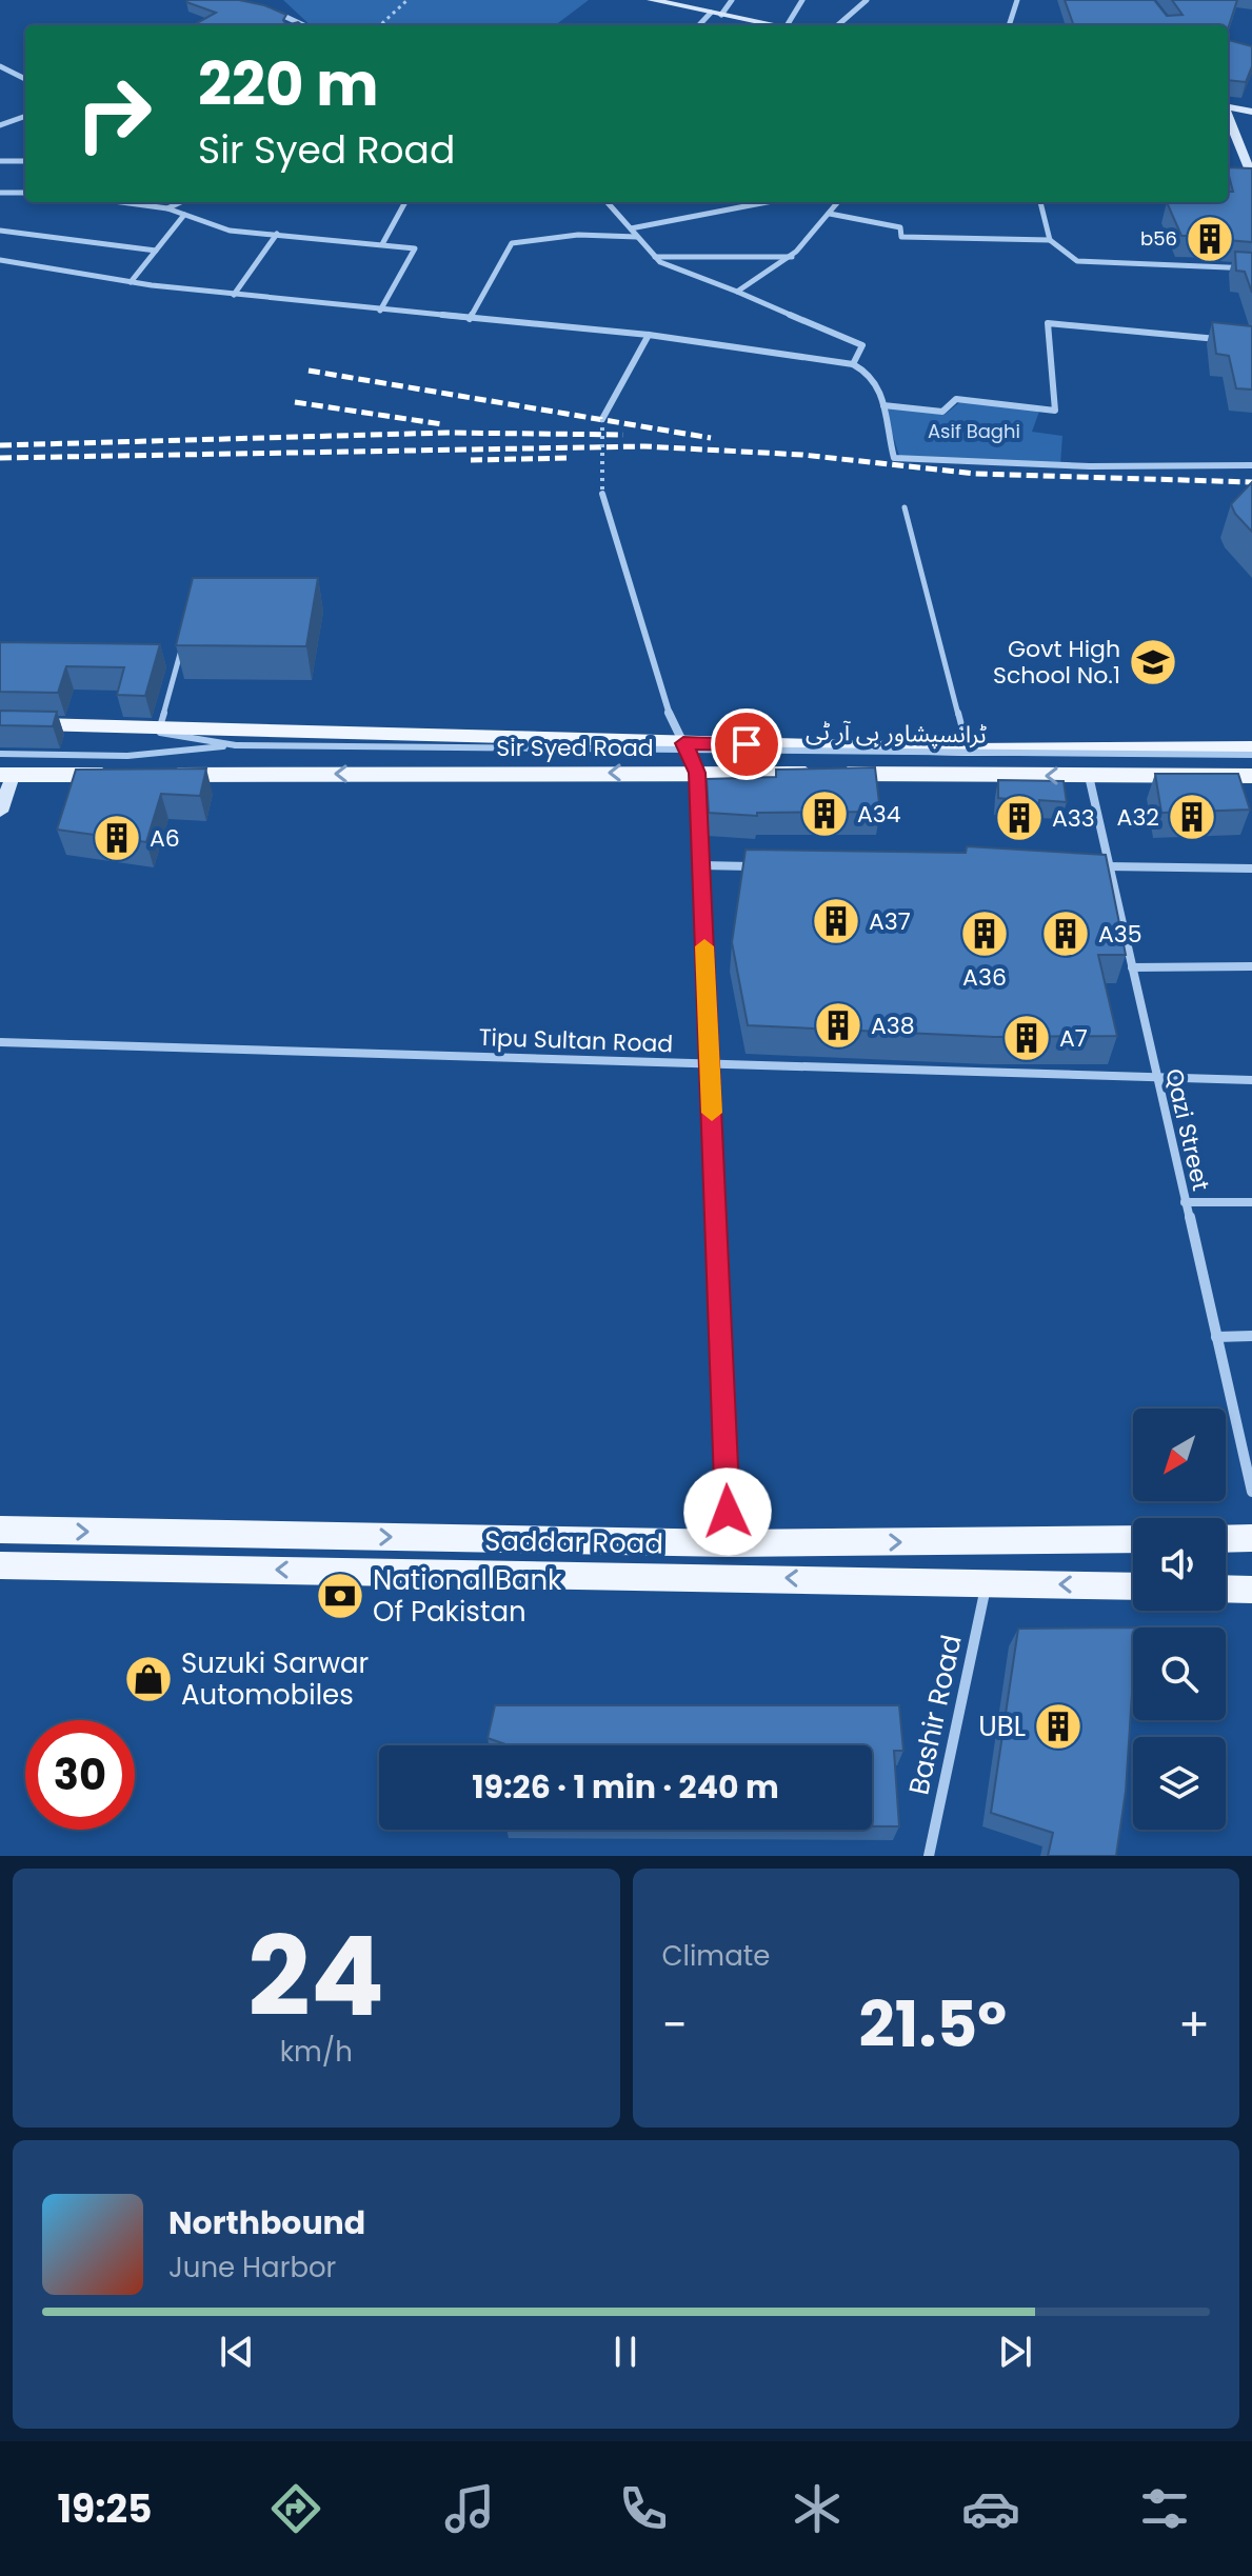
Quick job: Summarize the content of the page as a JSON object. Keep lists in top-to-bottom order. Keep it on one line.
{"streets":{"main road":["Sir Syed Road","Saddar Road"],"street":["Tipu Sultan Road","Qazi Street","Bashir Road"],"lane":["ٹرانسپشاور بی آر ٹی"]},"crossings":[["ٹرانسپشاور بی آر ٹی","Sir Syed Road"],["Sir Syed Road","Qazi Street"],["Tipu Sultan Road","Qazi Street"],["Saddar Road","Bashir Road"]],"parks":["Asif Baghi"],"places":{"building":["b56","A34","A32","A33","A6","A37","A36","A35","A38","A7","UBL"],"school or university":["Govt High School No.1"],"bank":["National Bank Of Pakistan"],"shop":["Suzuki Sarwar Automobiles"]},"north":"bottom left","page":{"turn":["220 m","Sir Syed Road"],"limit":"30","trip":"19:26 · 1 min · 240 m","tile":[["24","km/h"],"Climate"],"heat":["−","21.5°","+"],"song":["Northbound","June Harbor"],"tabs":"19:25"}}
